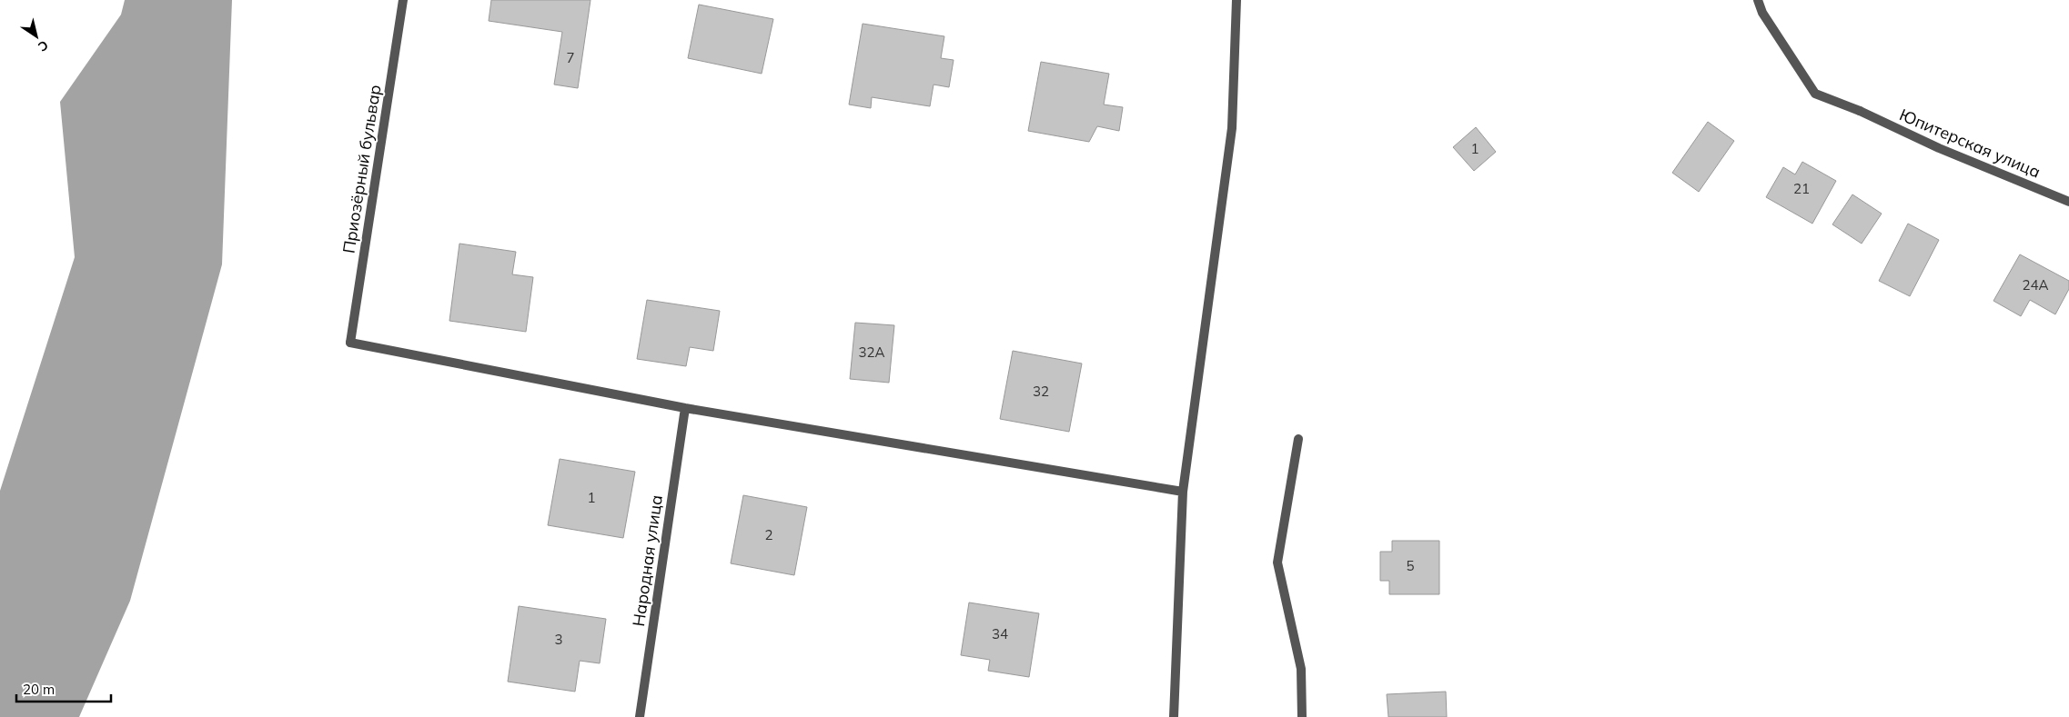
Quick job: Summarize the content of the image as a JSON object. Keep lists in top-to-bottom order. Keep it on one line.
{"streets":{"street":["Юпитерская улица","Приозёрный бульвар","Народная улица"]},"crossings":[["Приозёрный бульвар","Народная улица"]],"house_numbers":["7","1","21","24А","32А","32","1","2","5","34","3"],"scale_bar":"20 m","north":"bottom right"}
